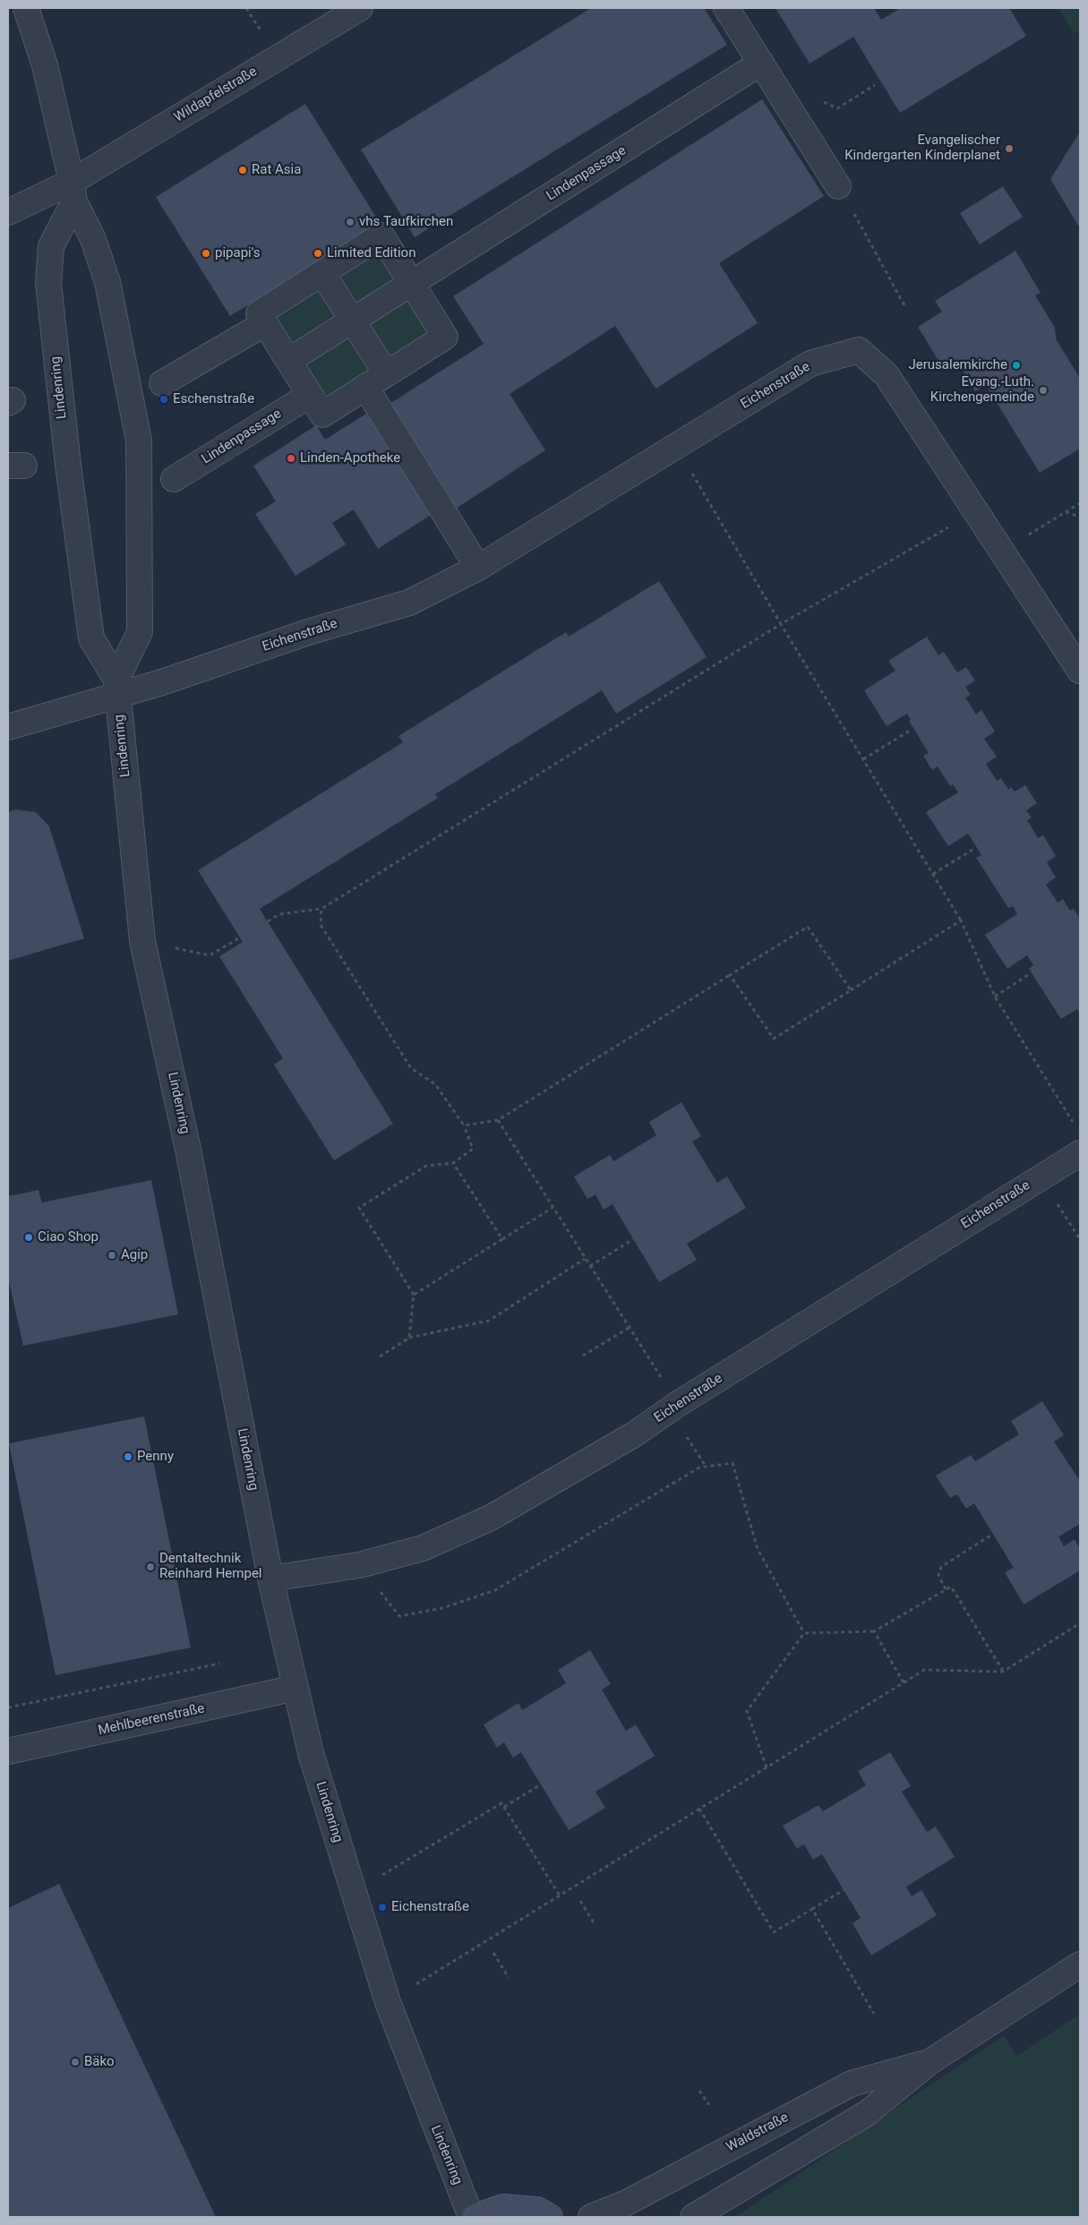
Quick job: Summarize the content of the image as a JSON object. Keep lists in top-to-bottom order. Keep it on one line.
{"streets":{"street":["Wildapfelstraße","Lindenpassage","Eichenstraße","Lindenring","Mehlbeerenstraße","Waldstraße"]},"crossings":[["Wildapfelstraße","Lindenring"],["Eichenstraße","Lindenring"],["Lindenring","Mehlbeerenstraße"]],"places":["Evangelischer Kindergarten Kinderplanet","Rat Asia","vhs Taufkirchen","pipapi's","Limited Edition","Jerusalemkirche","Evang.-Luth. Kirchengemeinde","Eschenstraße","Linden-Apotheke","Ciao Shop","Agip","Penny","Dentaltechnik Reinhard Hempel","Eichenstraße","Bäko"]}
